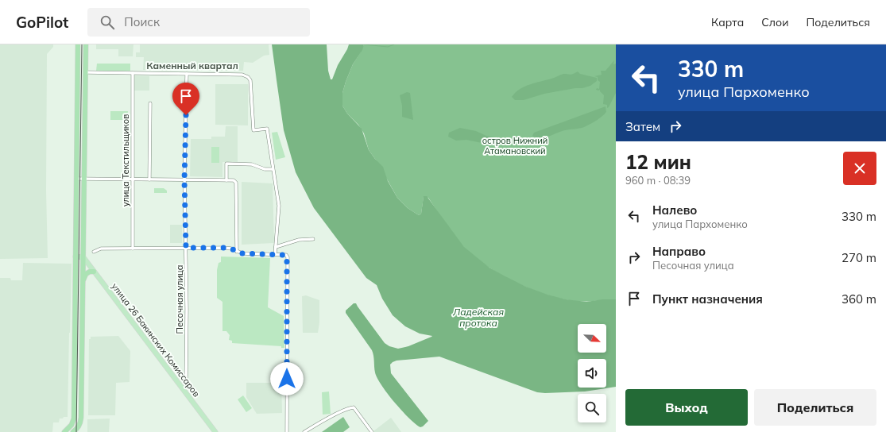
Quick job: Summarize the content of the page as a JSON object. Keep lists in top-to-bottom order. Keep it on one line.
{"streets":{"main road":["улица 26 Бакинских Комиссаров"],"street":["улица Текстильщиков","Песочная улица"]},"crossings":[["Песочная улица","улица 26 Бакинских Комиссаров"]],"districts":["Каменный квартал"],"water":["Ладейская протока"],"parks":["остров Нижний Атамановский"],"north":"bottom right","page":{"header":"GoPilot","search":"Поиск","nav":["Карта","Слои","Поделиться"],"turn":["330 m","улица Пархоменко"],"then":"Затем","heading":["12 мин","960 m · 08:39"],"list":[{"name":"Налево","note":"улица Пархоменко","value":"330 m"},{"name":"Направо","note":"Песочная улица","value":"270 m"},{"name":"Пункт назначения","value":"360 m"}],"buttons":["Выход","Поделиться"]}}
